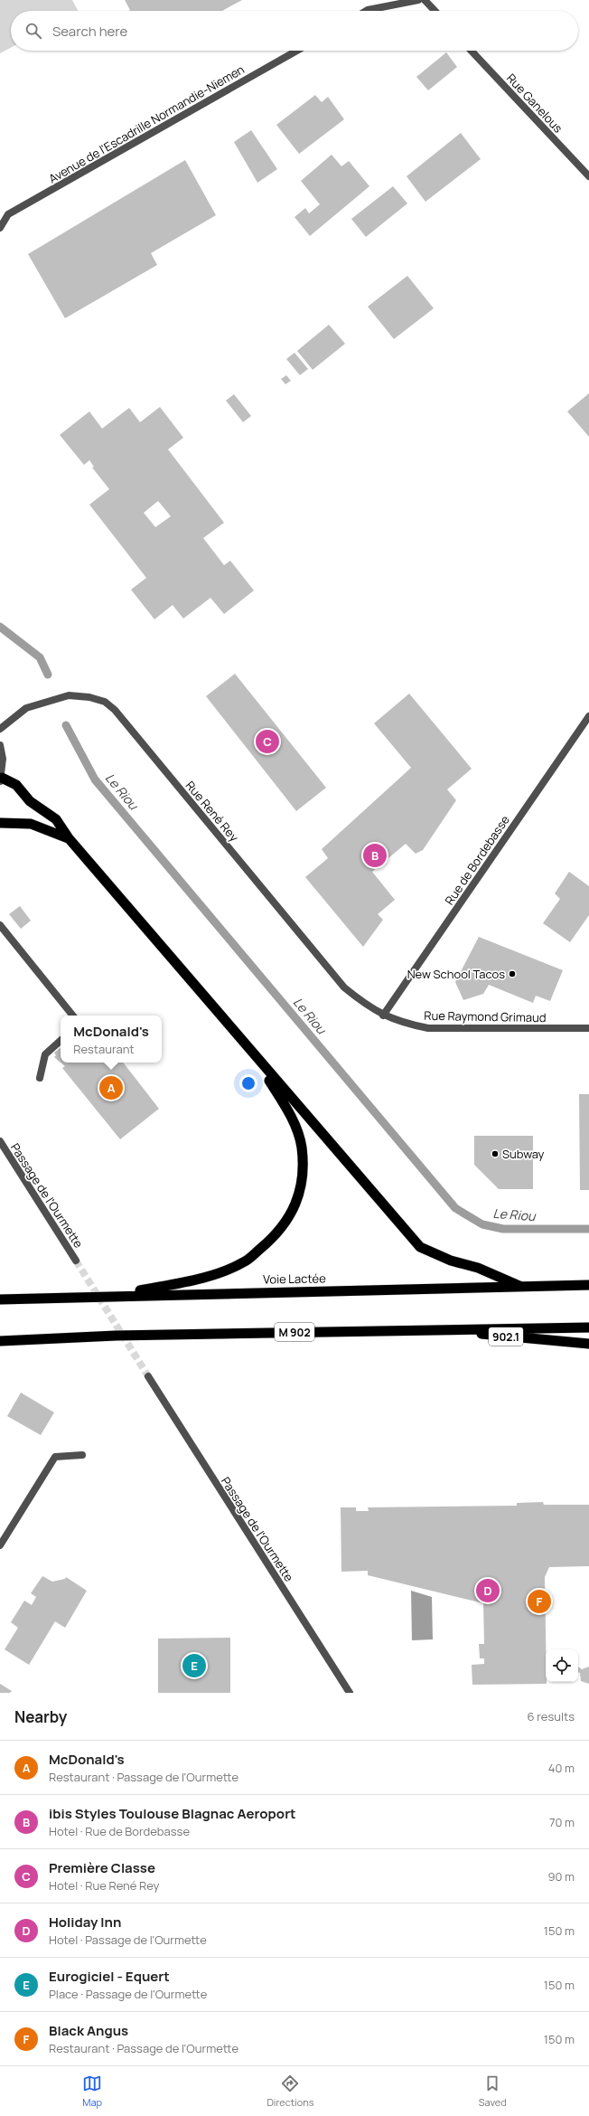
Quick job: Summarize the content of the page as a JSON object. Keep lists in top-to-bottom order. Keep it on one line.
{"streets":{"highway":["Voie Lactée","M 902","902.1"],"street":["Rue Ganelous","Avenue de l'Escadrille Normandie-Niemen","Rue René Rey","Rue de Bordebasse","Rue Raymond Grimaud","Passage de l'Ourmette"]},"crossings":[["Rue René Rey","Rue de Bordebasse"],["Rue René Rey","Rue Raymond Grimaud"],["Rue de Bordebasse","Rue Raymond Grimaud"],["M 902","902.1"]],"water":["Le Riou"],"places":["New School Tacos","Subway"],"page":{"search":"Search here","pins":["C","B","A","D","F","E"],"popup":["McDonald's","Restaurant"],"heading":["Nearby","6 results"],"list":[{"mark":"A","name":"McDonald's","note":"Restaurant · Passage de l'Ourmette","value":"40 m"},{"mark":"B","name":"ibis Styles Toulouse Blagnac Aeroport","note":"Hotel · Rue de Bordebasse","value":"70 m"},{"mark":"C","name":"Première Classe","note":"Hotel · Rue René Rey","value":"90 m"},{"mark":"D","name":"Holiday Inn","note":"Hotel · Passage de l'Ourmette","value":"150 m"},{"mark":"E","name":"Eurogiciel - Equert","note":"Place · Passage de l'Ourmette","value":"150 m"},{"mark":"F","name":"Black Angus","note":"Restaurant · Passage de l'Ourmette","value":"150 m"}],"nav":["Map","Directions","Saved"]}}
